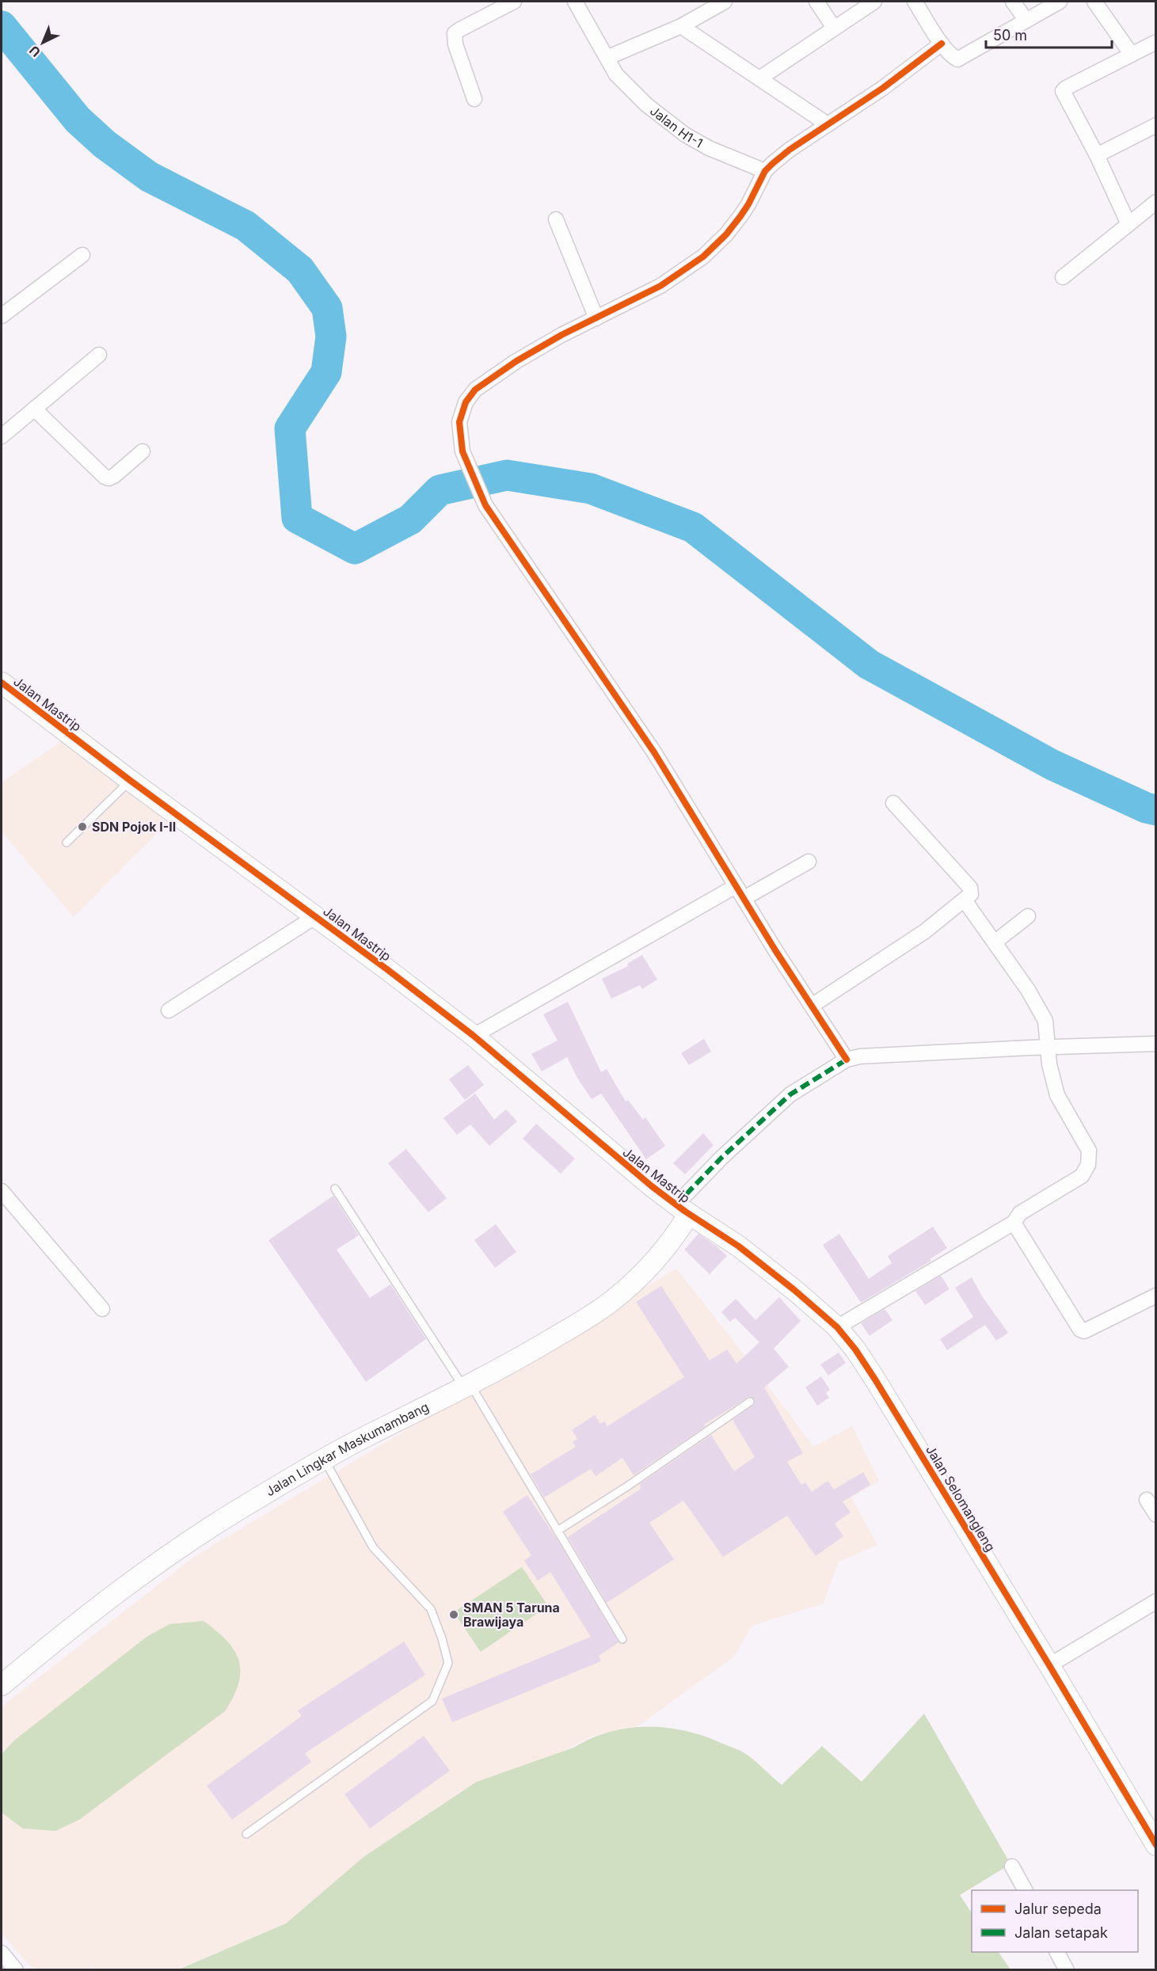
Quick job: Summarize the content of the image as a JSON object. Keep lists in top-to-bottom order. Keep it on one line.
{"streets":{"street":["Jalan H1-1","Jalan Mastrip","Jalan Lingkar Maskumambang","Jalan Selomangleng"]},"crossings":[["Jalan Mastrip","Jalan Lingkar Maskumambang"],["Jalan Mastrip","Jalan Selomangleng"],["Jalan Lingkar Maskumambang","Jalan Selomangleng"]],"places":["SDN Pojok I-II","SMAN 5 Taruna Brawijaya"],"legend":["Jalur sepeda","Jalan setapak"],"scale_bar":"50 m","north":"bottom left"}
